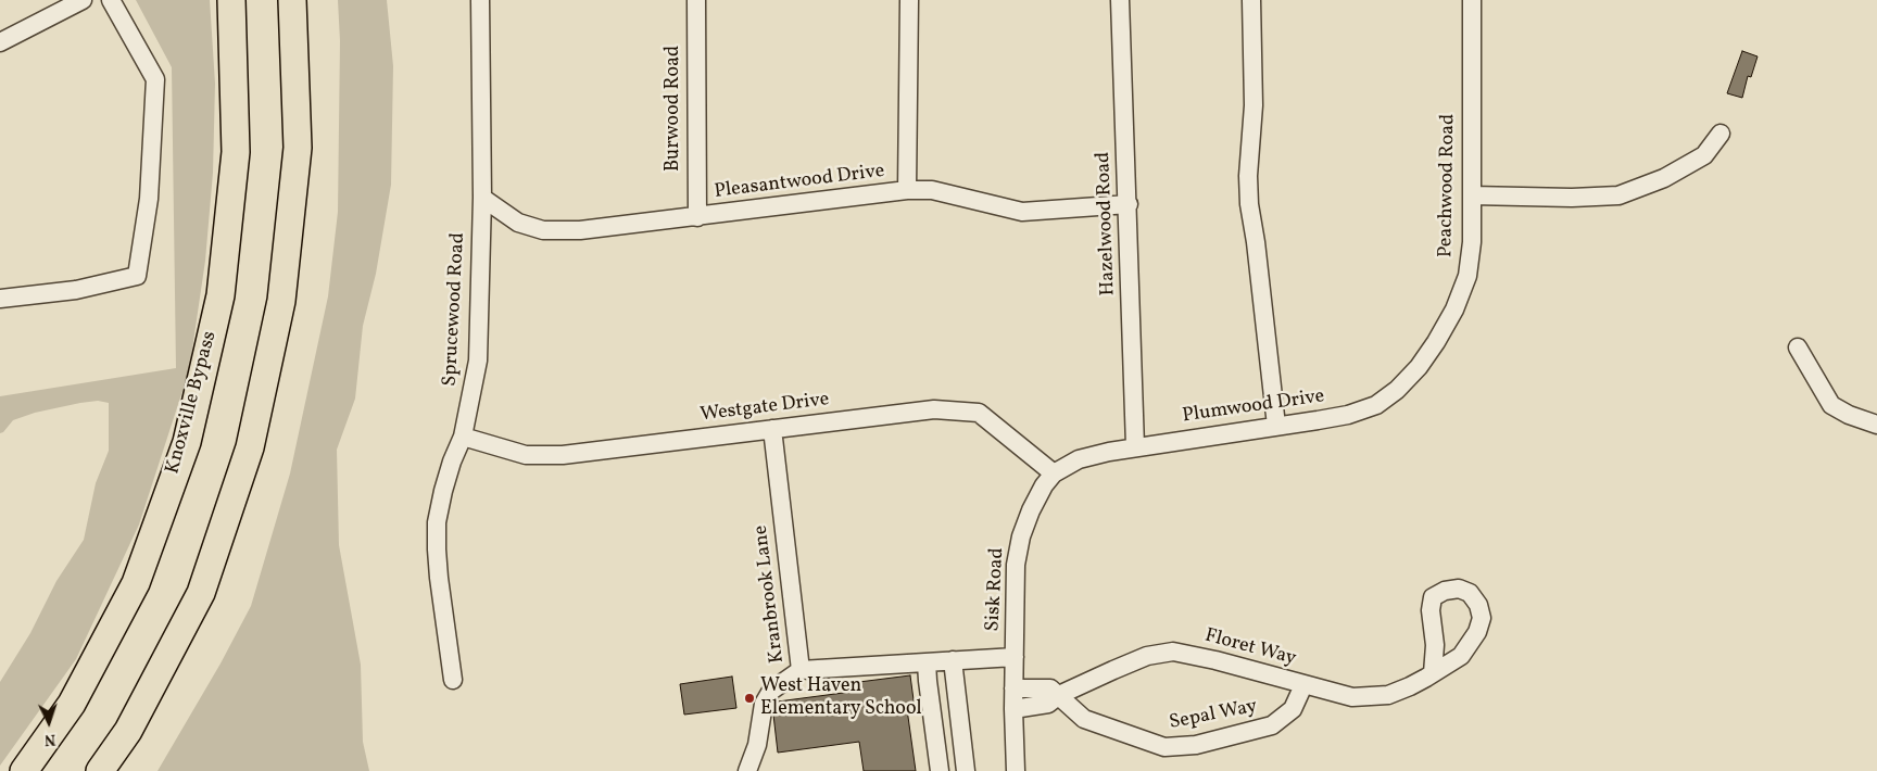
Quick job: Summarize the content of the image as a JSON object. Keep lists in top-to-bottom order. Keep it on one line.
{"streets":{"highway":["Knoxville Bypass"],"street":["Burwood Road","Pleasantwood Drive","Peachwood Road","Hazelwood Road","Sprucewood Road","Plumwood Drive","Westgate Drive","Sisk Road","Kranbrook Lane","Floret Way","Sepal Way"]},"crossings":[["Burwood Road","Pleasantwood Drive"],["Pleasantwood Drive","Hazelwood Road"],["Pleasantwood Drive","Sprucewood Road"],["Peachwood Road","Plumwood Drive"],["Hazelwood Road","Plumwood Drive"],["Hazelwood Road","Sisk Road"],["Sprucewood Road","Westgate Drive"],["Plumwood Drive","Sisk Road"],["Westgate Drive","Sisk Road"],["Westgate Drive","Kranbrook Lane"],["Sisk Road","Kranbrook Lane"],["Sisk Road","Floret Way"],["Floret Way","Sepal Way"]],"places":["West Haven Elementary School"],"north":"bottom"}
